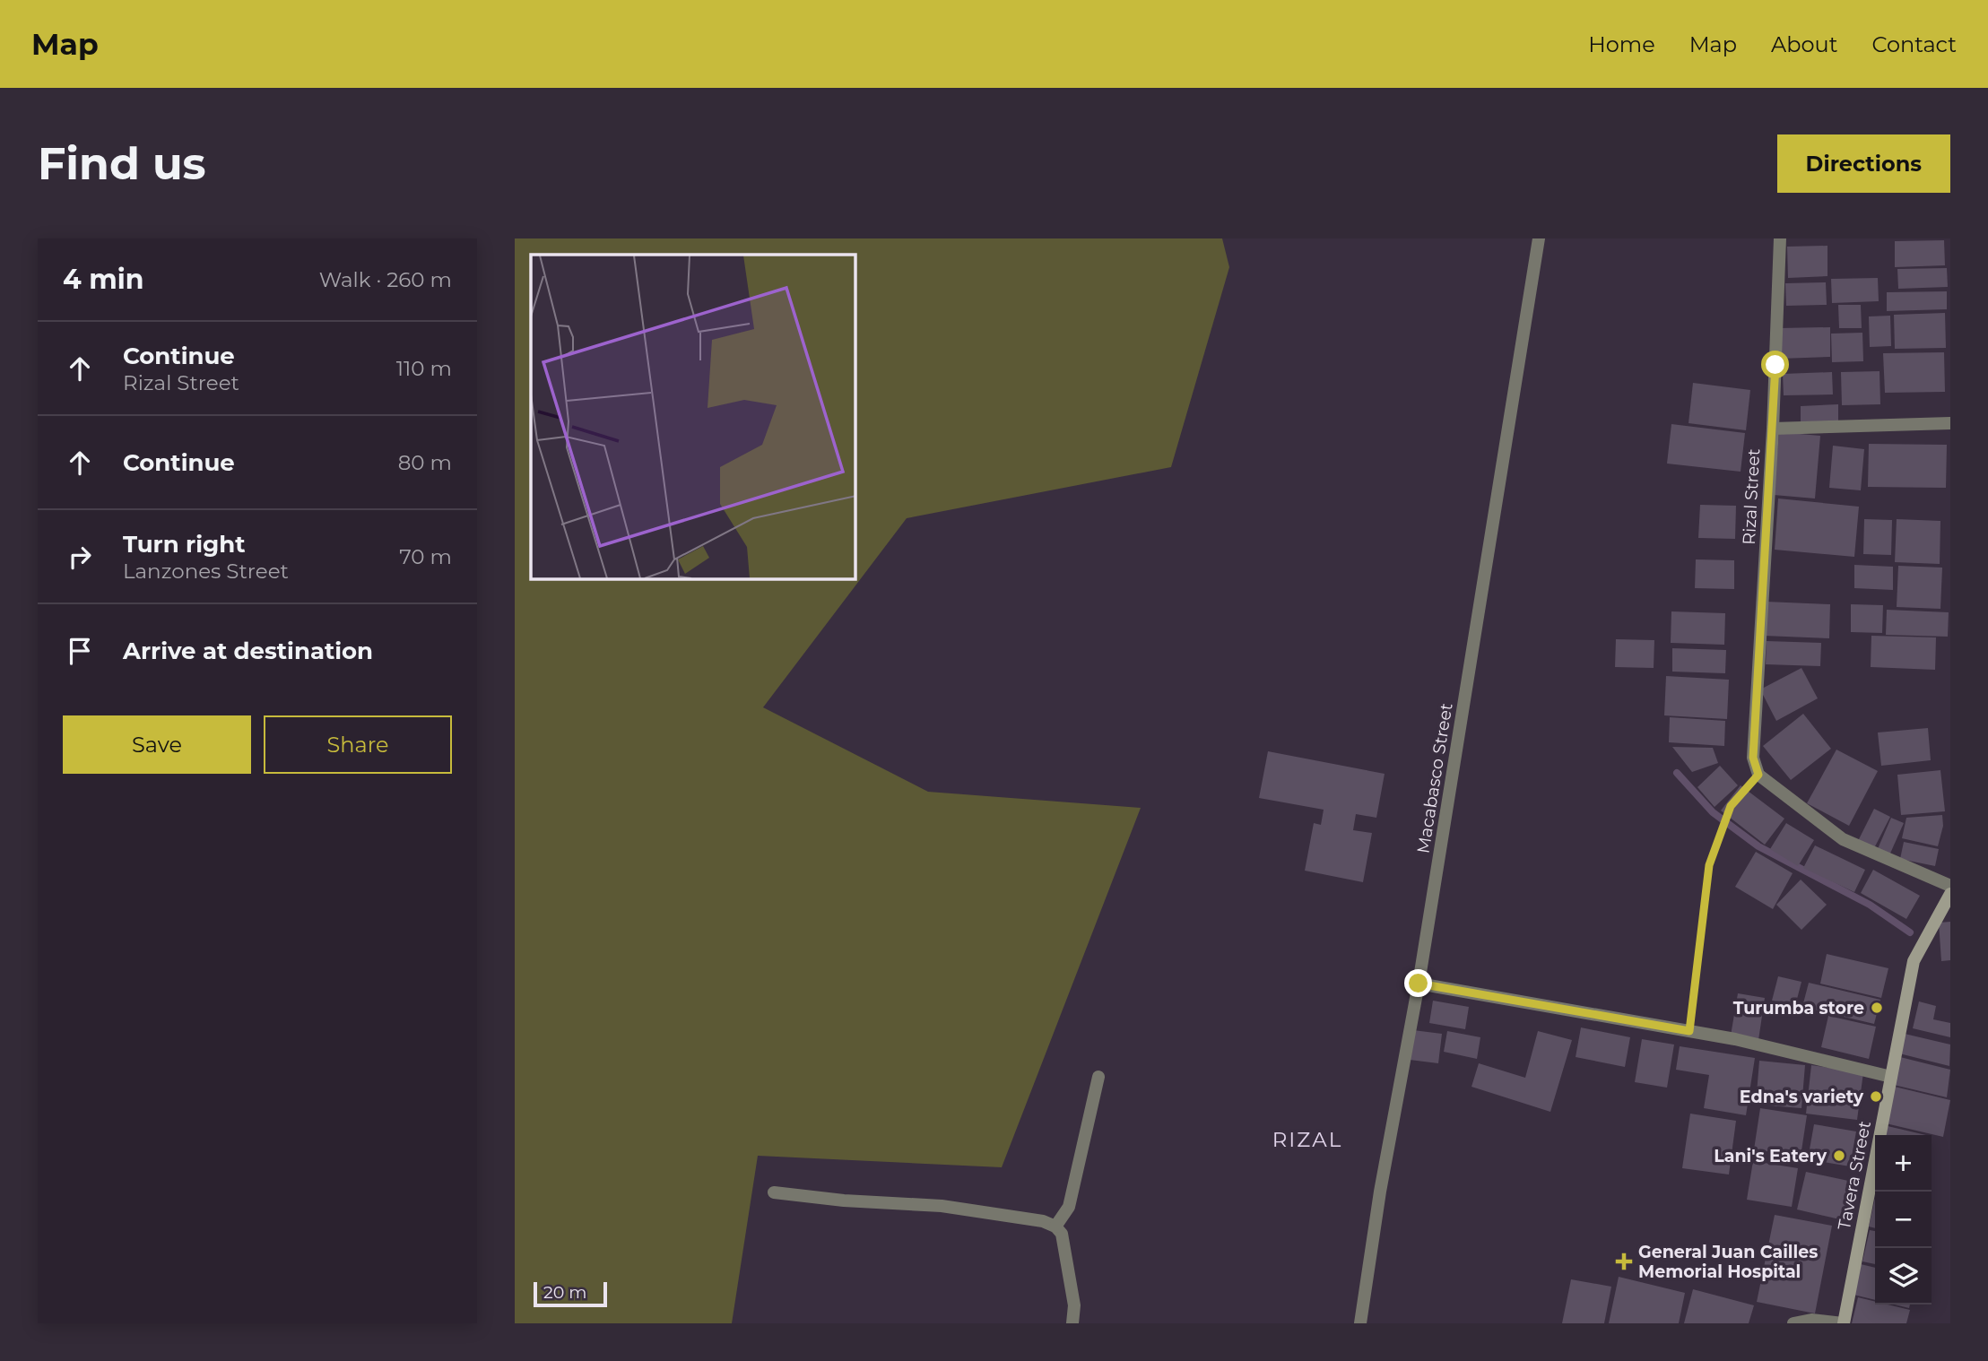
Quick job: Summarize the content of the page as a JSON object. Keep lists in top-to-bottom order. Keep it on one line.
{"streets":{"main road":["Tavera Street"],"street":["Rizal Street","Macabasco Street"]},"districts":["RIZAL"],"places":{"other":["Turumba store","Edna's variety","Lani's Eatery"],"health":["General Juan Cailles Memorial Hospital"]},"scale_bar":"20 m","page":{"header":"Map","nav":["Home","Map","About","Contact"],"buttons":["Directions",["Save","Share"]],"title":"Find us","heading":["4 min","Walk · 260 m"],"list":[["Continue","Rizal Street","110 m"],["Continue","80 m"],["Turn right","Lanzones Street","70 m"],"Arrive at destination"],"map_buttons":["+","−"],"scale":"20 m"}}
